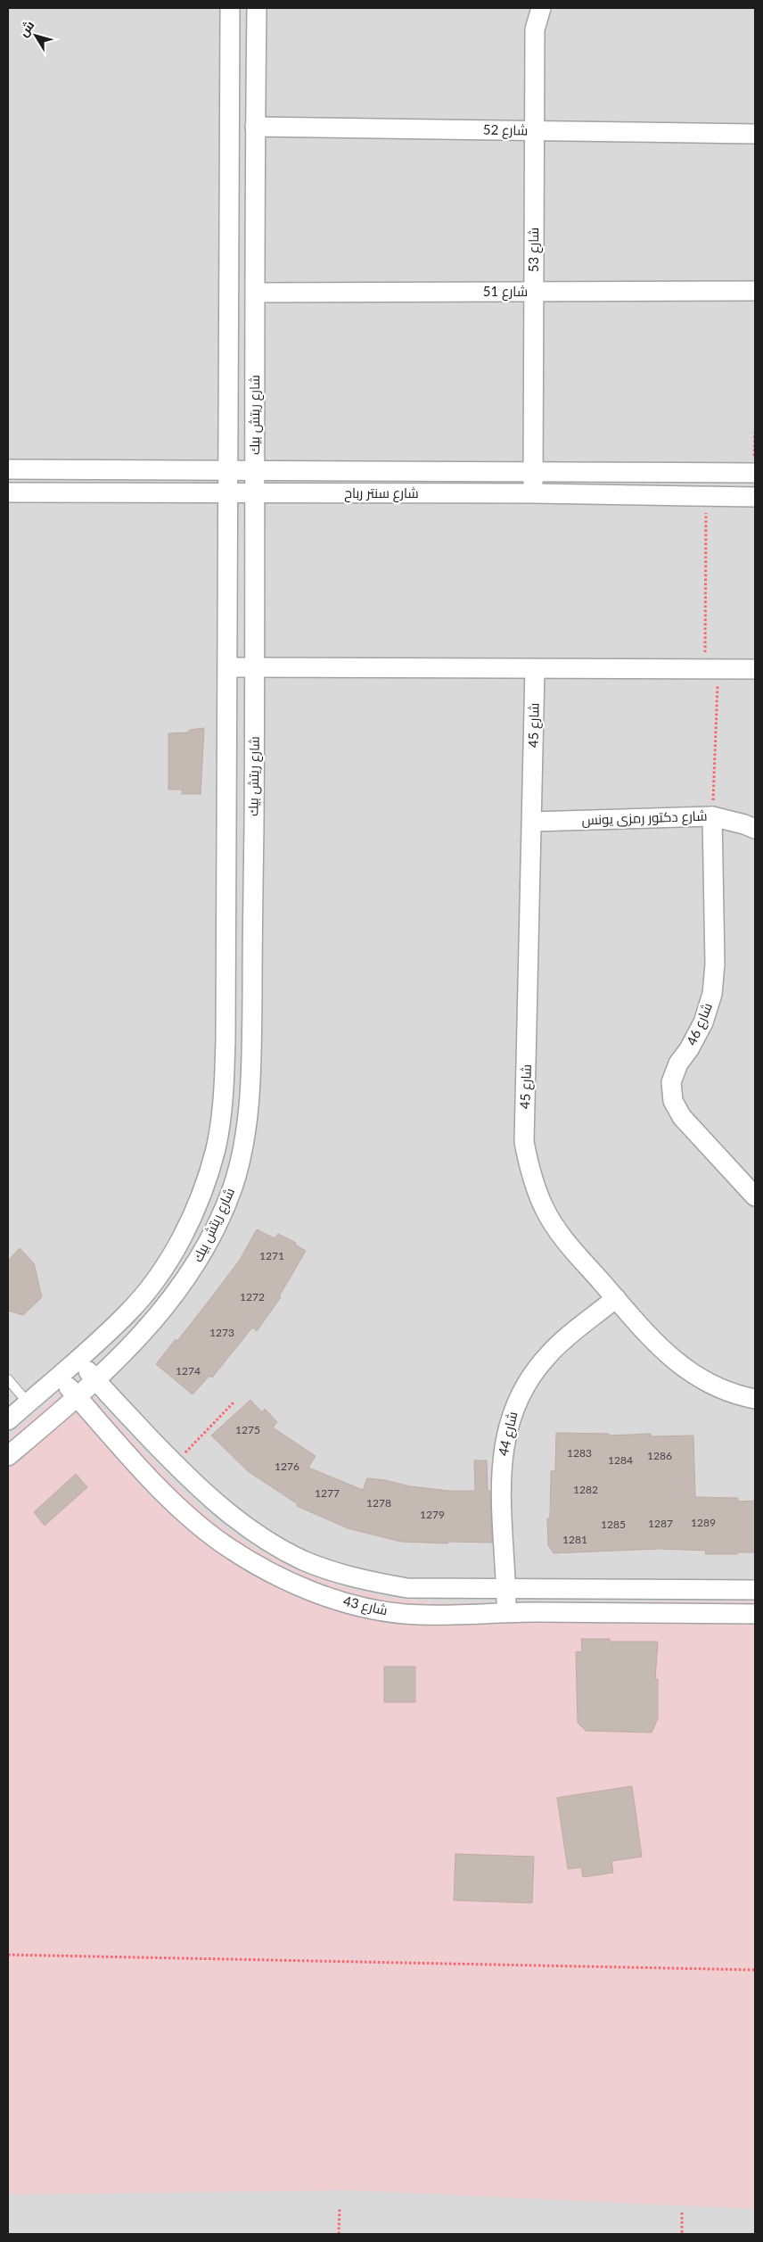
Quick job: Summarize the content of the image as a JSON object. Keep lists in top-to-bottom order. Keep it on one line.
{"streets":{"street":["شارع 52","شارع 53","شارع 51","شارع ريتش بيك","شارع سنتر رباح","شارع 45","شارع دكتور رمزى يونس","شارع 46","شارع 44","شارع 43"]},"crossings":[["شارع 52","شارع 53"],["شارع 52","شارع ريتش بيك"],["شارع 53","شارع 51"],["شارع 53","شارع سنتر رباح"],["شارع 51","شارع ريتش بيك"],["شارع ريتش بيك","شارع سنتر رباح"],["شارع ريتش بيك","شارع 43"],["شارع 45","شارع دكتور رمزى يونس"],["شارع 45","شارع 44"],["شارع دكتور رمزى يونس","شارع 46"],["شارع 44","شارع 43"]],"house_numbers":["1271","1272","1273","1274","1275","1283","1286","1284","1276","1282","1277","1278","1279","1289","1287","1285","1281"],"north":"top left"}
